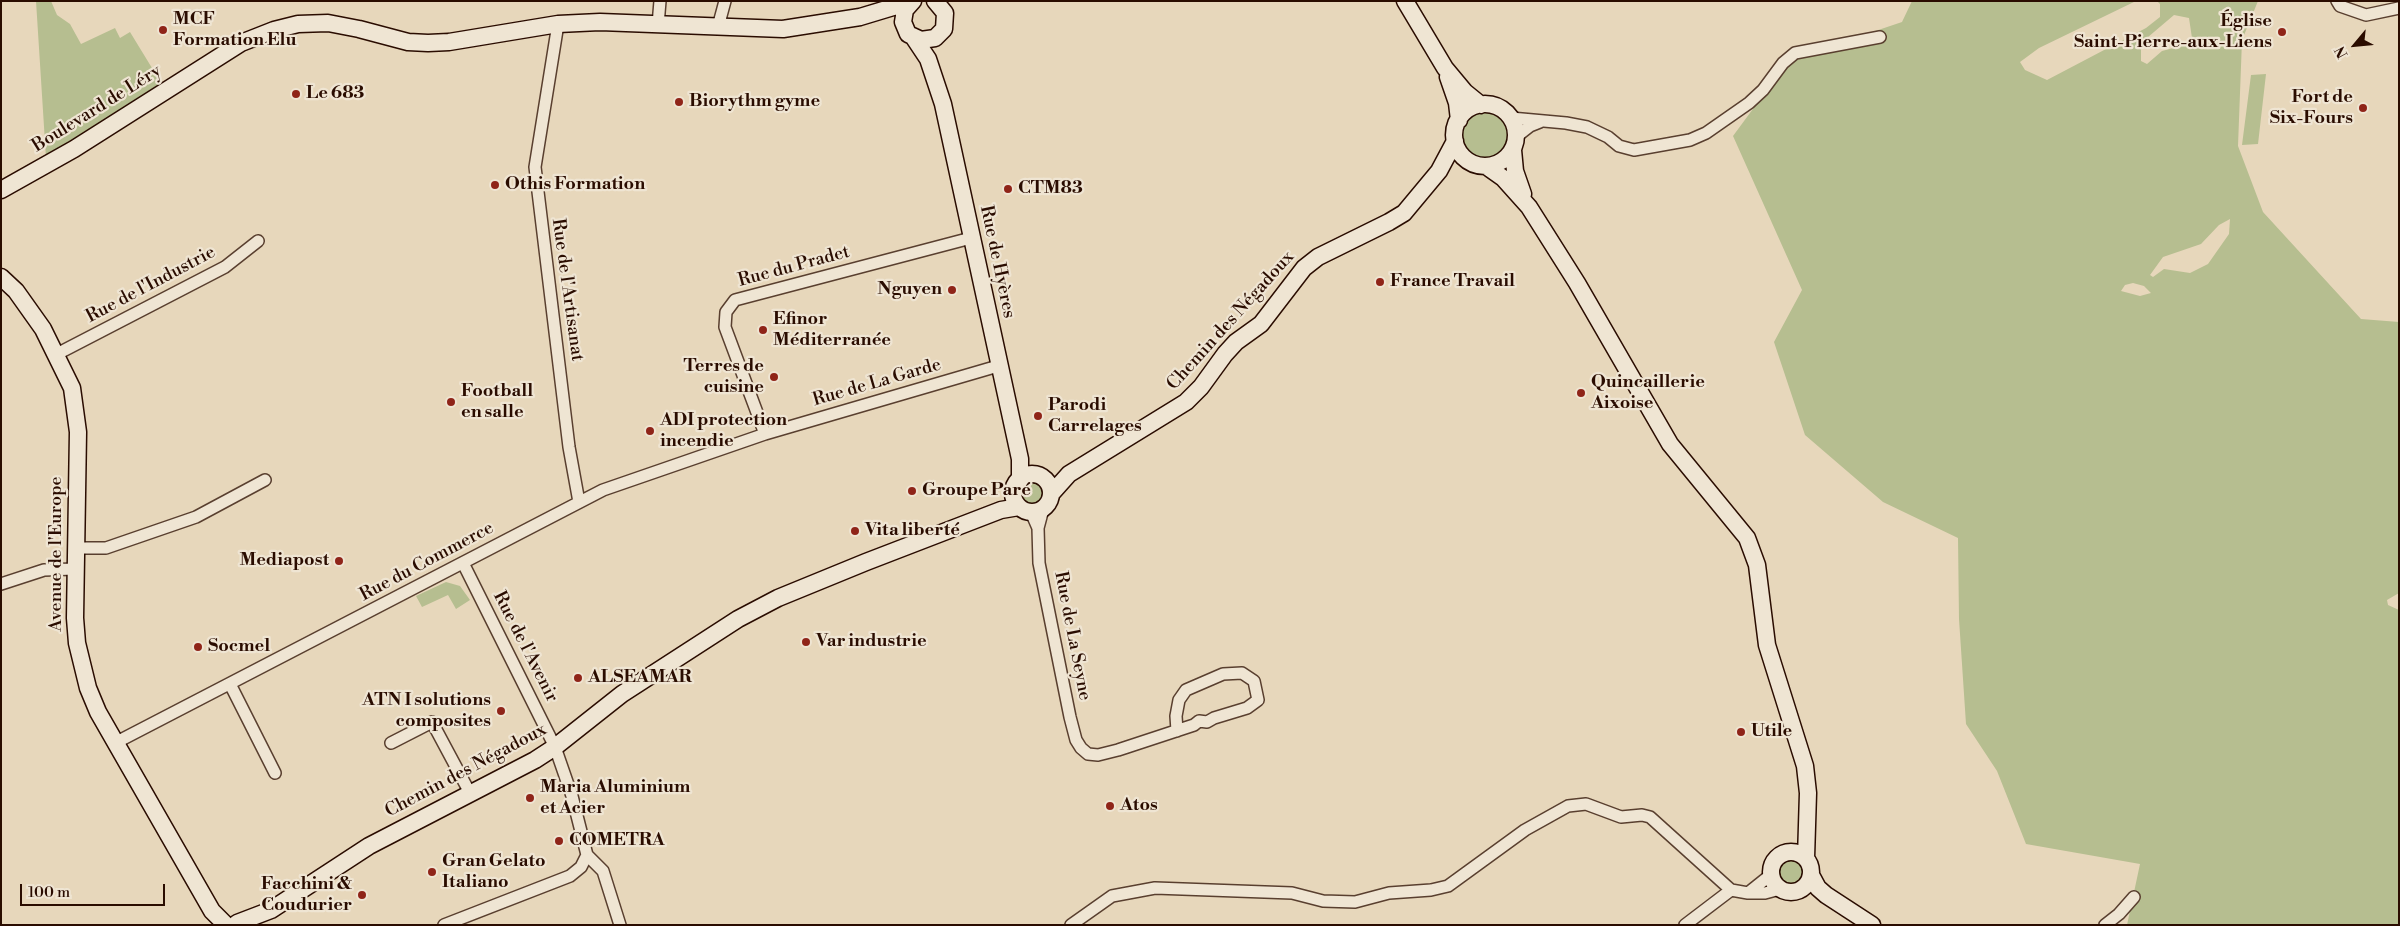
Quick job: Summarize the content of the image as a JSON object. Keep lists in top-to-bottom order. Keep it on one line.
{"streets":{"street":["Boulevard de Léry","Rue de Hyères","Rue du Pradet","Rue de l'Industrie","Rue de l'Artisanat","Chemin des Négadoux","Rue de La Garde","Avenue de l'Europe","Rue du Commerce","Rue de La Seyne","Rue de l'Avenir"]},"crossings":[["Boulevard de Léry","Rue de Hyères"],["Boulevard de Léry","Rue de l'Artisanat"],["Rue de Hyères","Rue du Pradet"],["Rue de Hyères","Chemin des Négadoux"],["Rue de Hyères","Rue de La Garde"],["Rue du Pradet","Rue de La Garde"],["Rue du Pradet","Rue du Commerce"],["Rue de l'Industrie","Avenue de l'Europe"],["Rue de l'Artisanat","Rue du Commerce"],["Chemin des Négadoux","Avenue de l'Europe"],["Chemin des Négadoux","Rue de La Seyne"],["Chemin des Négadoux","Rue de l'Avenir"],["Rue de La Garde","Rue du Commerce"],["Avenue de l'Europe","Rue du Commerce"],["Rue du Commerce","Rue de l'Avenir"]],"places":["MCF Formation Elu","Église Saint-Pierre-aux-Liens","Le 683","Biorythm gyme","Fort de Six-Fours","Othis Formation","CTM83","France Travail","Nguyen","Efinor Méditerranée","Terres de cuisine","Quincaillerie Aixoise","Football en salle","Parodi Carrelages","ADI protection incendie","Groupe Paré","Vita liberté","Mediapost","Var industrie","Socmel","ALSEAMAR","ATN I solutions composites","Utile","Maria Aluminium et Acier","Atos","COMETRA","Gran Gelato Italiano","Facchini & Coudurier"],"scale_bar":"100 m","north":"bottom left"}
